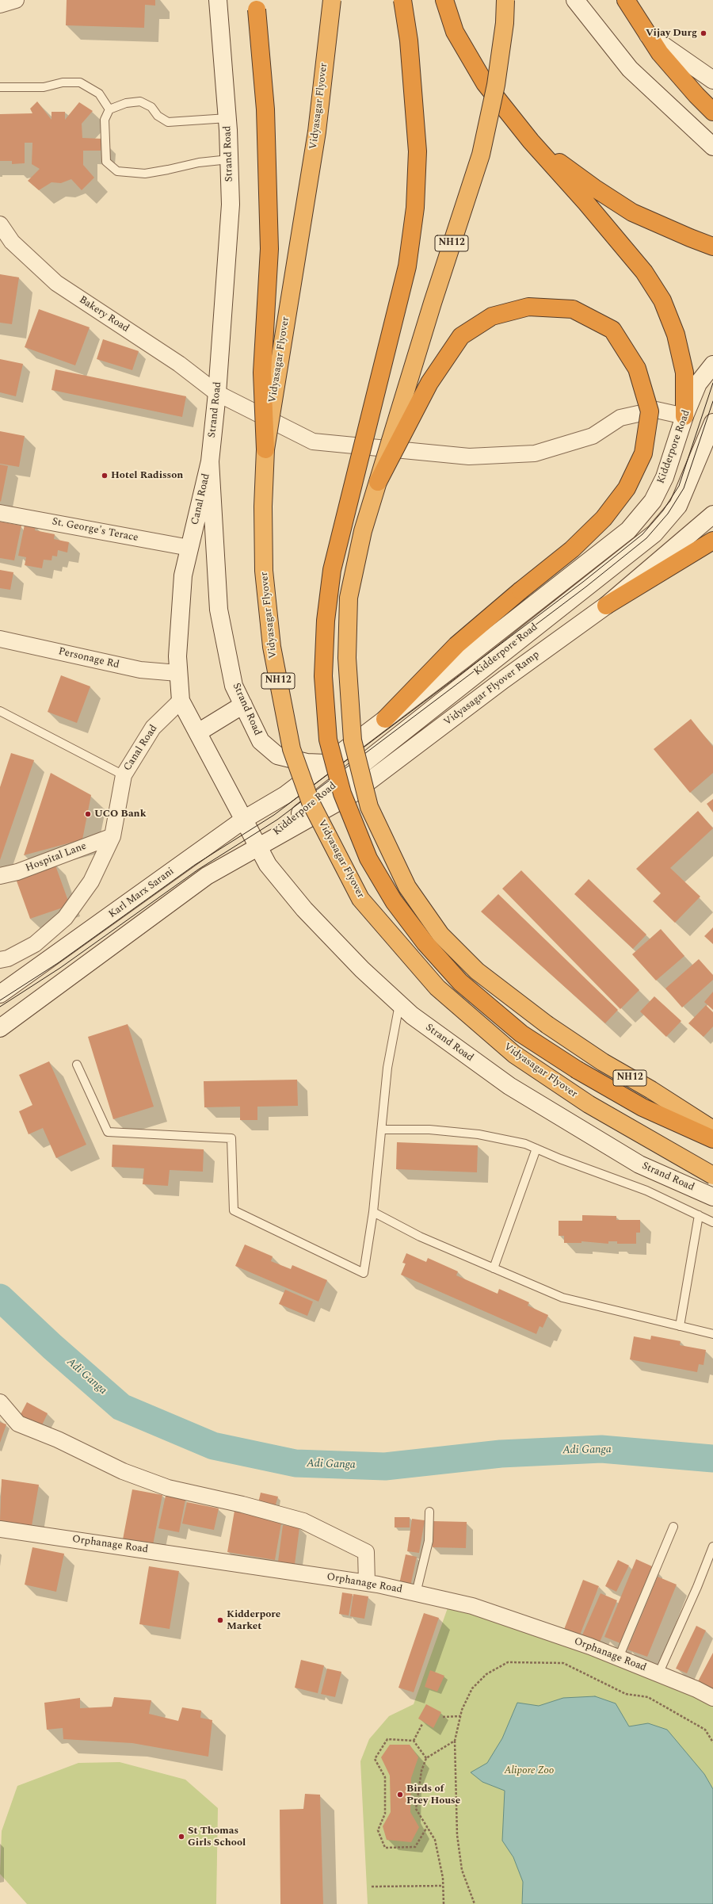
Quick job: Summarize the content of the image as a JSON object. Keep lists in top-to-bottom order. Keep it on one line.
{"streets":{"highway":["Vidyasagar Flyover","NH12"],"main road":["Strand Road","Kidderpore Road","Canal Road","Vidyasagar Flyover Ramp","Karl Marx Sarani"],"street":["Bakery Road","St. George's Terace","Personage Rd","Hospital Lane","Orphanage Road"]},"crossings":[["Strand Road","Bakery Road"],["Strand Road","Kidderpore Road"],["Strand Road","Canal Road"],["Strand Road","Vidyasagar Flyover Ramp"],["Strand Road","Karl Marx Sarani"],["Bakery Road","Kidderpore Road"],["Kidderpore Road","Vidyasagar Flyover Ramp"],["Kidderpore Road","Karl Marx Sarani"],["Canal Road","St. George's Terace"],["Canal Road","Personage Rd"],["Canal Road","Hospital Lane"]],"water":["Adi Ganga"],"parks":["Alipore Zoo"],"places":["Vijay Durg","Hotel Radisson","UCO Bank","Kidderpore Market","Birds of Prey House","St Thomas Girls School"]}
